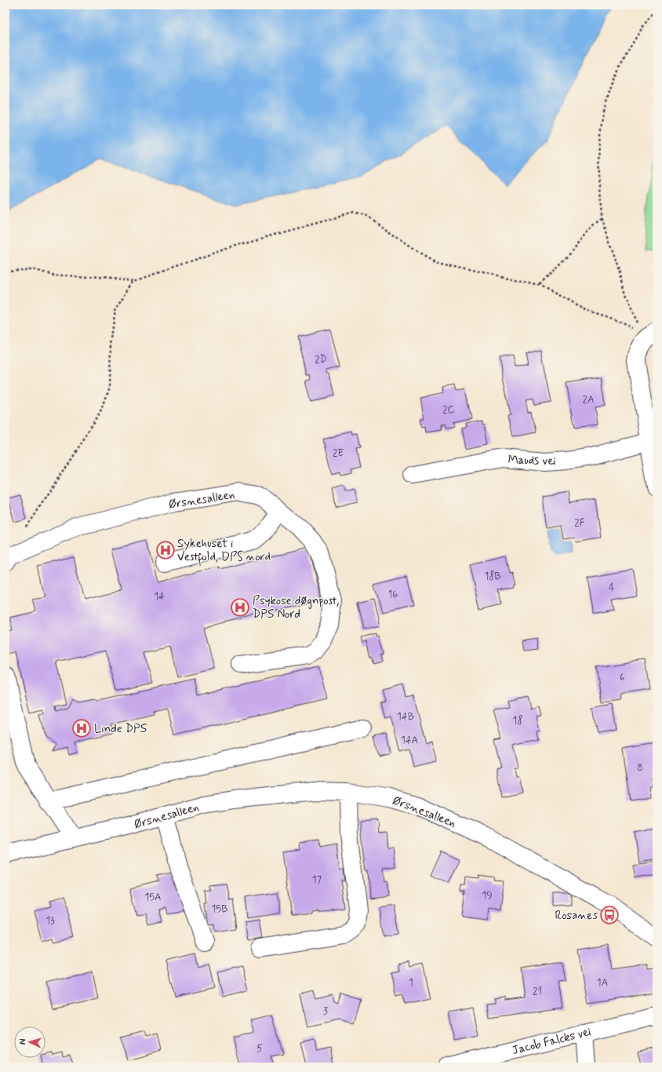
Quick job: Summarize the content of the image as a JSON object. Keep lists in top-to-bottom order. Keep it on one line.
{"streets":{"street":["Mauds vei","Ørsnesalleen","Jacob Falcks vei"]},"places":{"hospital":["Sykehuset i Vestfold, DPS nord","Psykose døgnpost, DPS Nord","Linde DPS"],"bus stop":["Rosanes"]},"house_numbers":["2D","2A","2C","2E","2F","18B","4","16","14","6","14B","18","14A","8","17","19","15A","15B","13","1","1A","21","3","5"],"north":"left"}
